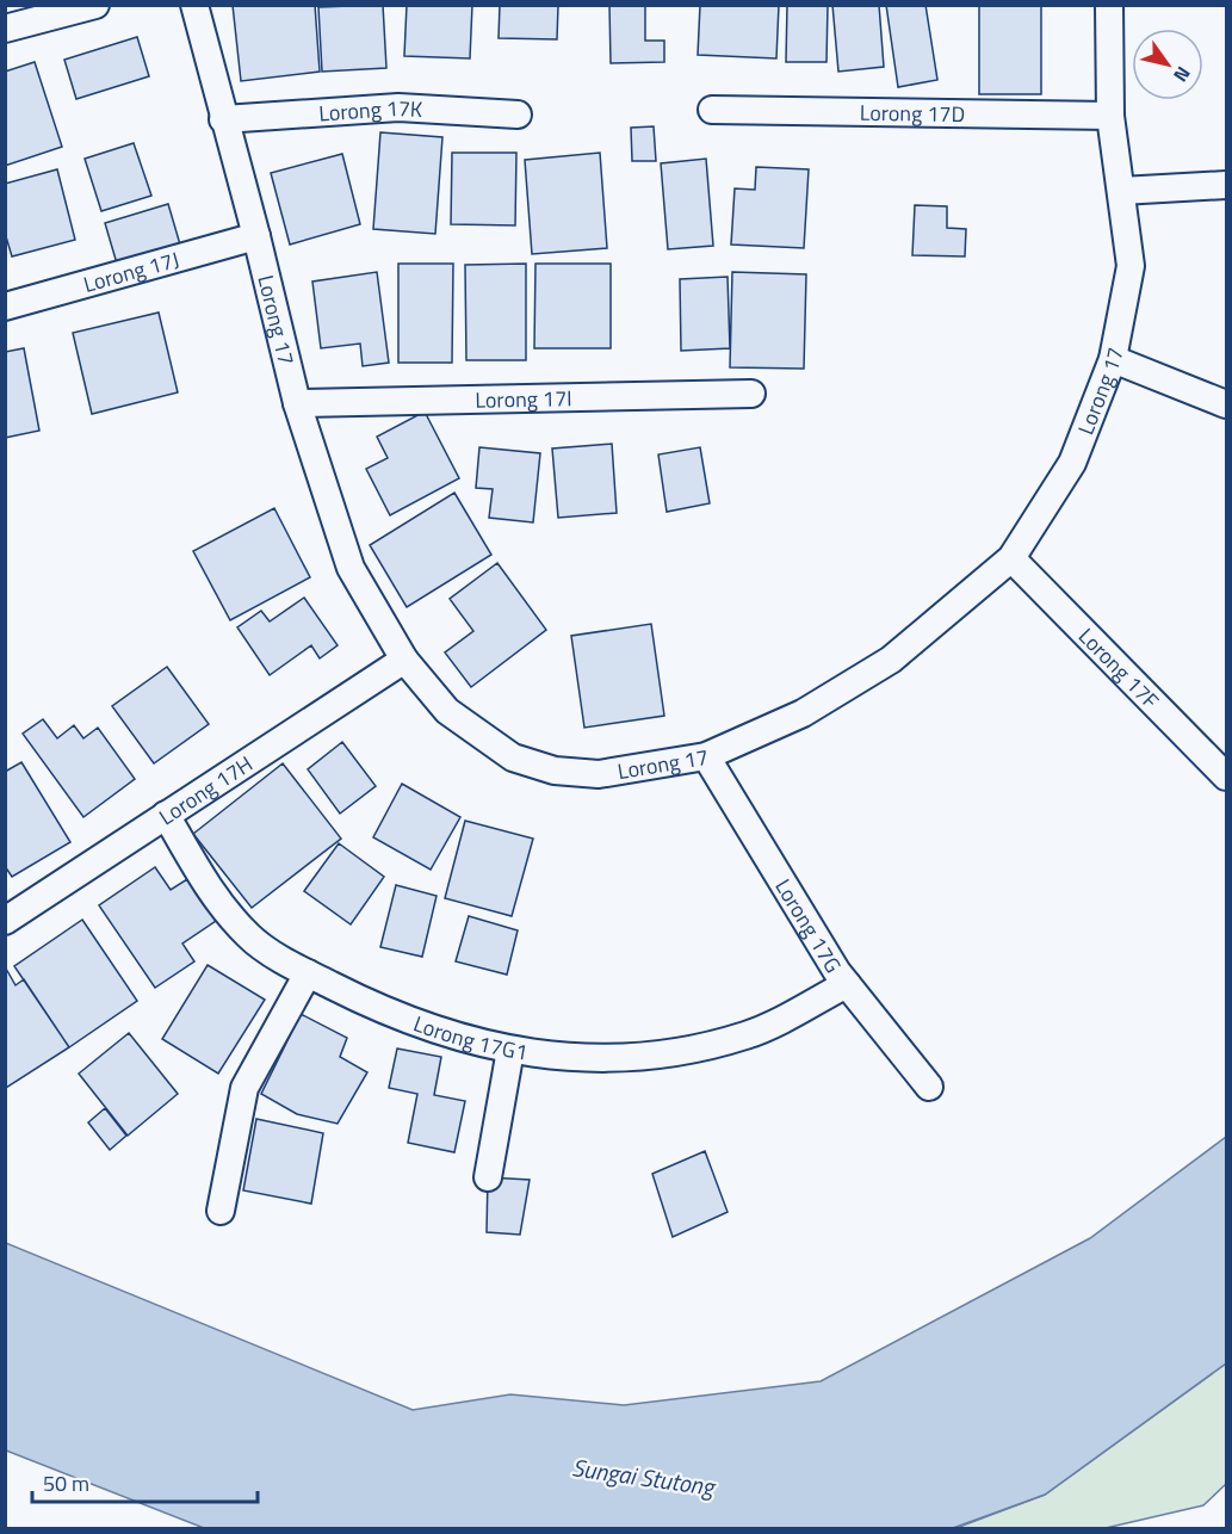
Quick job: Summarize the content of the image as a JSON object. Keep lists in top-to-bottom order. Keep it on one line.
{"streets":{"street":["Lorong 17K","Lorong 17D","Lorong 17J","Lorong 17","Lorong 17I","Lorong 17F","Lorong 17H","Lorong 17G","Lorong 17G1"]},"crossings":[["Lorong 17K","Lorong 17"],["Lorong 17D","Lorong 17"],["Lorong 17J","Lorong 17"],["Lorong 17","Lorong 17I"],["Lorong 17","Lorong 17F"],["Lorong 17","Lorong 17H"],["Lorong 17","Lorong 17G"],["Lorong 17H","Lorong 17G1"],["Lorong 17G","Lorong 17G1"]],"water":["Sungai Stutong"],"scale_bar":"50 m","north":"bottom right"}
